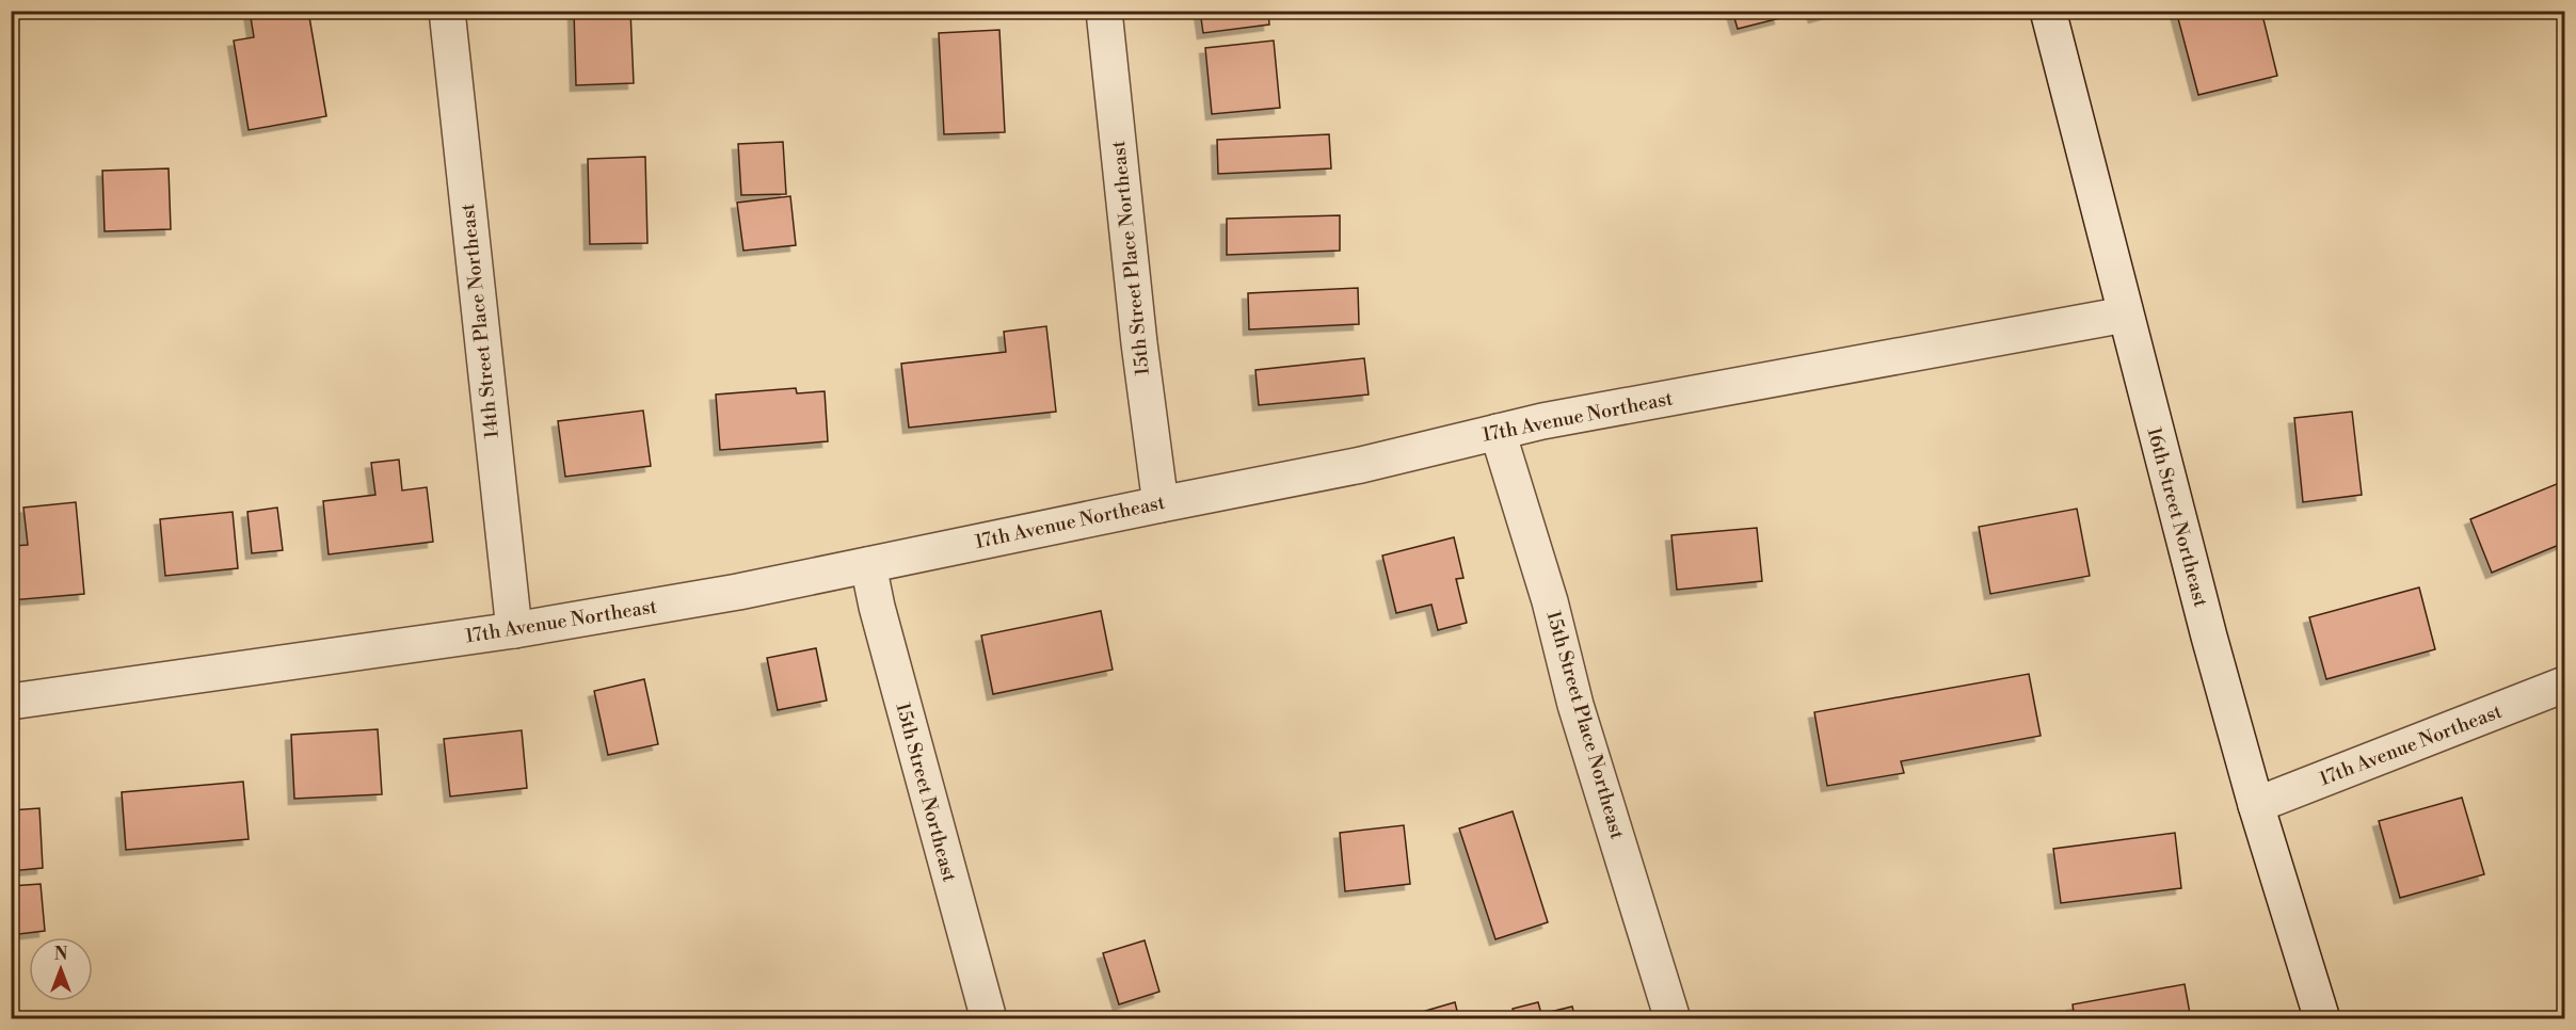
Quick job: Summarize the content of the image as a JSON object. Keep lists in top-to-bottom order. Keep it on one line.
{"streets":{"street":["15th Street Place Northeast","14th Street Place Northeast","17th Avenue Northeast","16th Street Northeast","15th Street Northeast"]},"crossings":[["15th Street Place Northeast","17th Avenue Northeast"],["14th Street Place Northeast","17th Avenue Northeast"],["17th Avenue Northeast","16th Street Northeast"],["17th Avenue Northeast","15th Street Northeast"]],"north":"top"}
